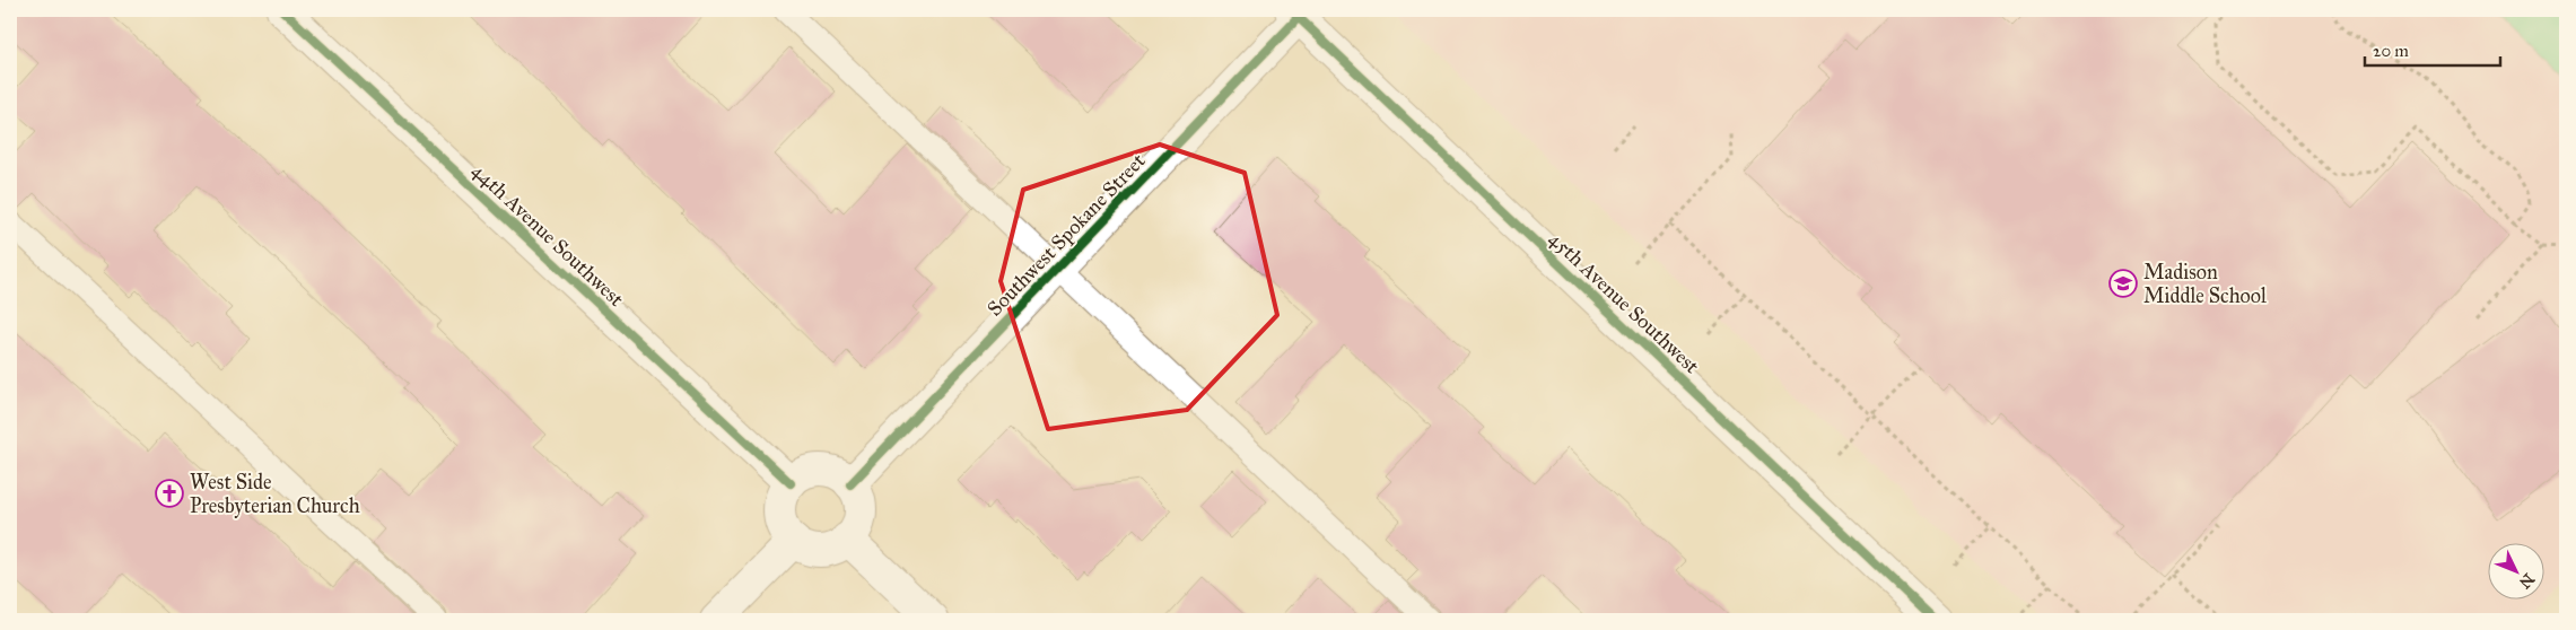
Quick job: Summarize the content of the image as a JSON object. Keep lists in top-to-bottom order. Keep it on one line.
{"streets":{"street":["44th Avenue Southwest","Southwest Spokane Street","45th Avenue Southwest"]},"crossings":[["44th Avenue Southwest","Southwest Spokane Street"],["Southwest Spokane Street","45th Avenue Southwest"]],"places":{"school or university":["Madison Middle School"],"church":["West Side Presbyterian Church"]},"scale_bar":"20 m","north":"bottom right"}
